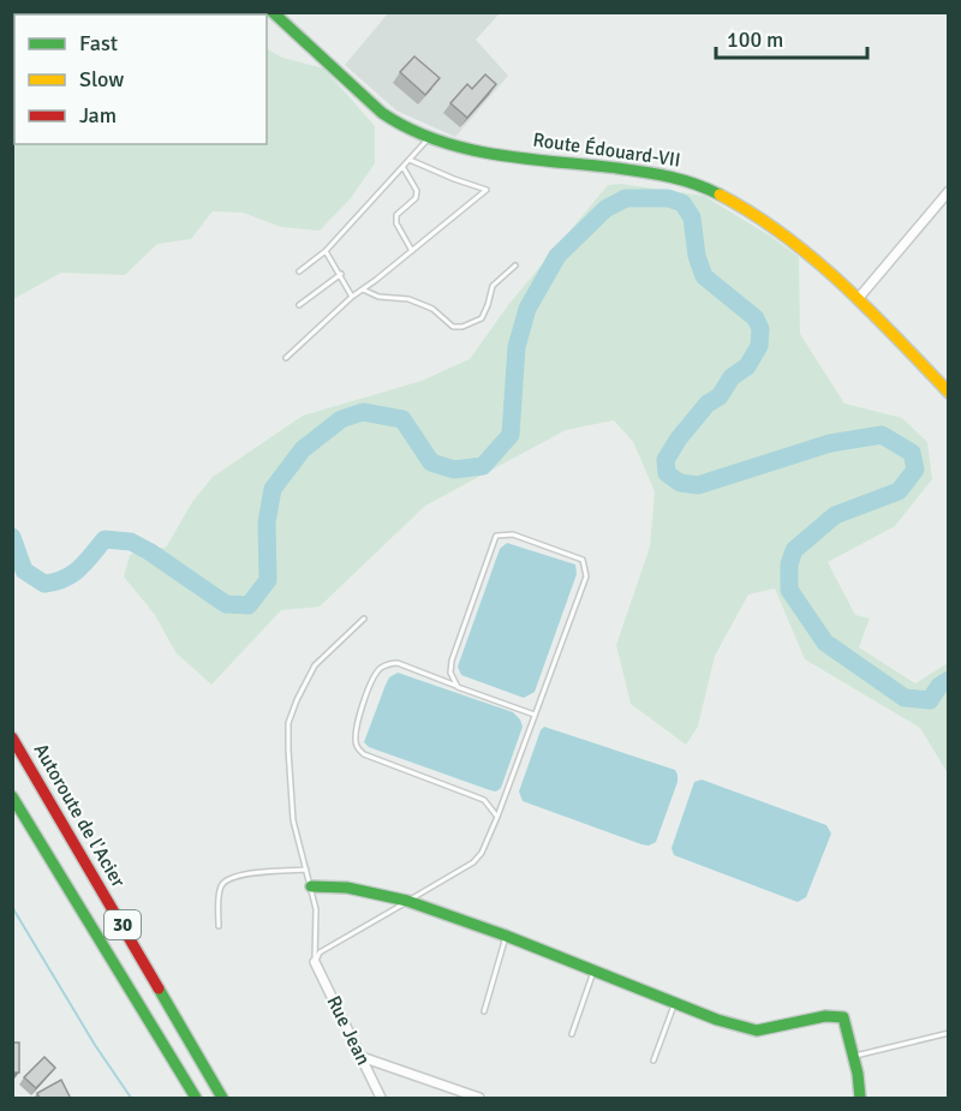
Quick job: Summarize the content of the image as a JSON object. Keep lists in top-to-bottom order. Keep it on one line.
{"streets":{"main road":["Route Édouard-VII","Autoroute de l'Acier","30"],"street":["Rue Jean"]},"legend":["Fast","Slow","Jam"],"scale_bar":"100 m"}
